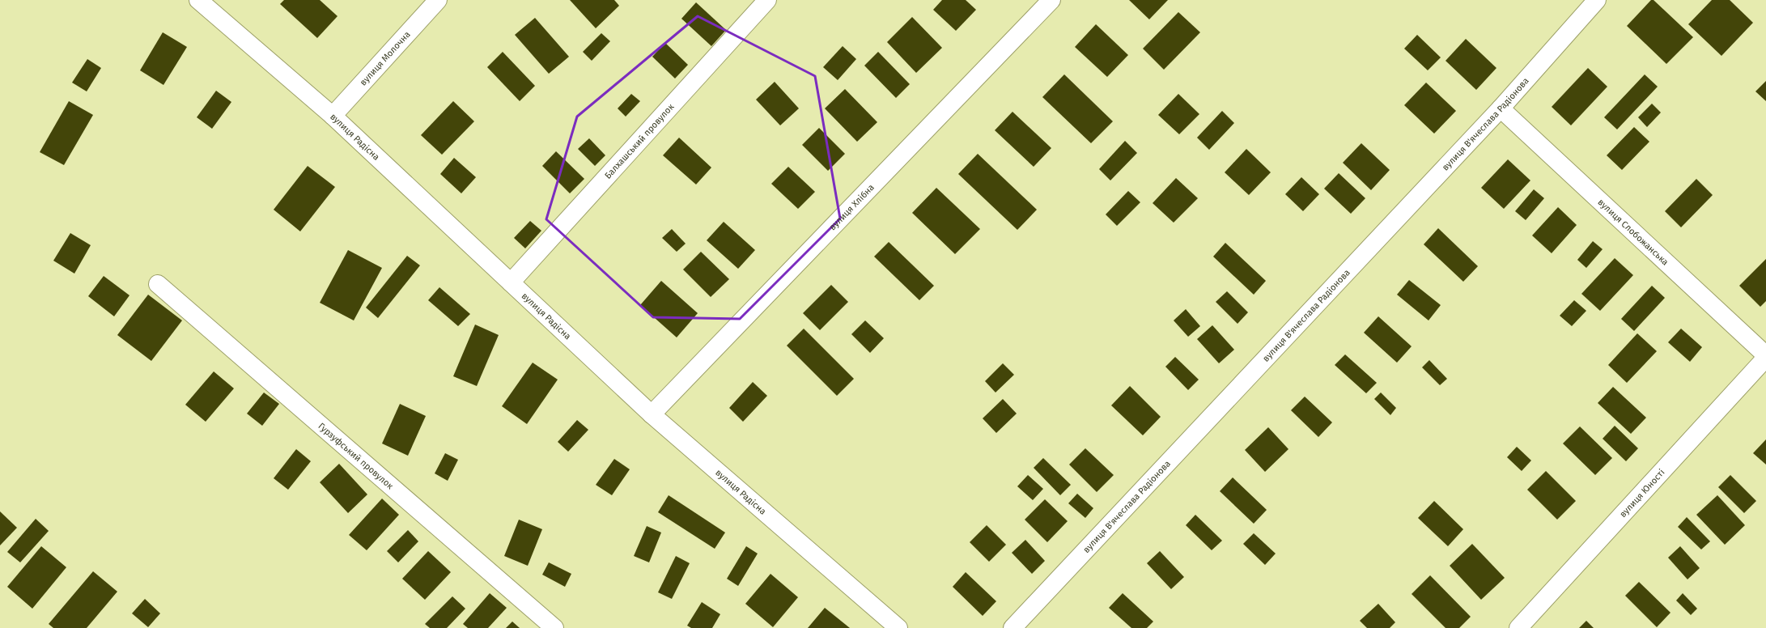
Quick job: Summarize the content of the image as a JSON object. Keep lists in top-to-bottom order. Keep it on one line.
{"streets":{"street":["вулиця Молочна","вулиця В'ячеслава Радіонова","вулиця Радісна","Балхашський провулок","вулиця Хлібна","вулиця Слобожанська","Гурзуфський провулок","вулиця Юності"]},"crossings":[["вулиця Молочна","вулиця Радісна"],["вулиця В'ячеслава Радіонова","вулиця Слобожанська"],["вулиця Радісна","Балхашський провулок"],["вулиця Радісна","вулиця Хлібна"],["вулиця Слобожанська","вулиця Юності"]]}
